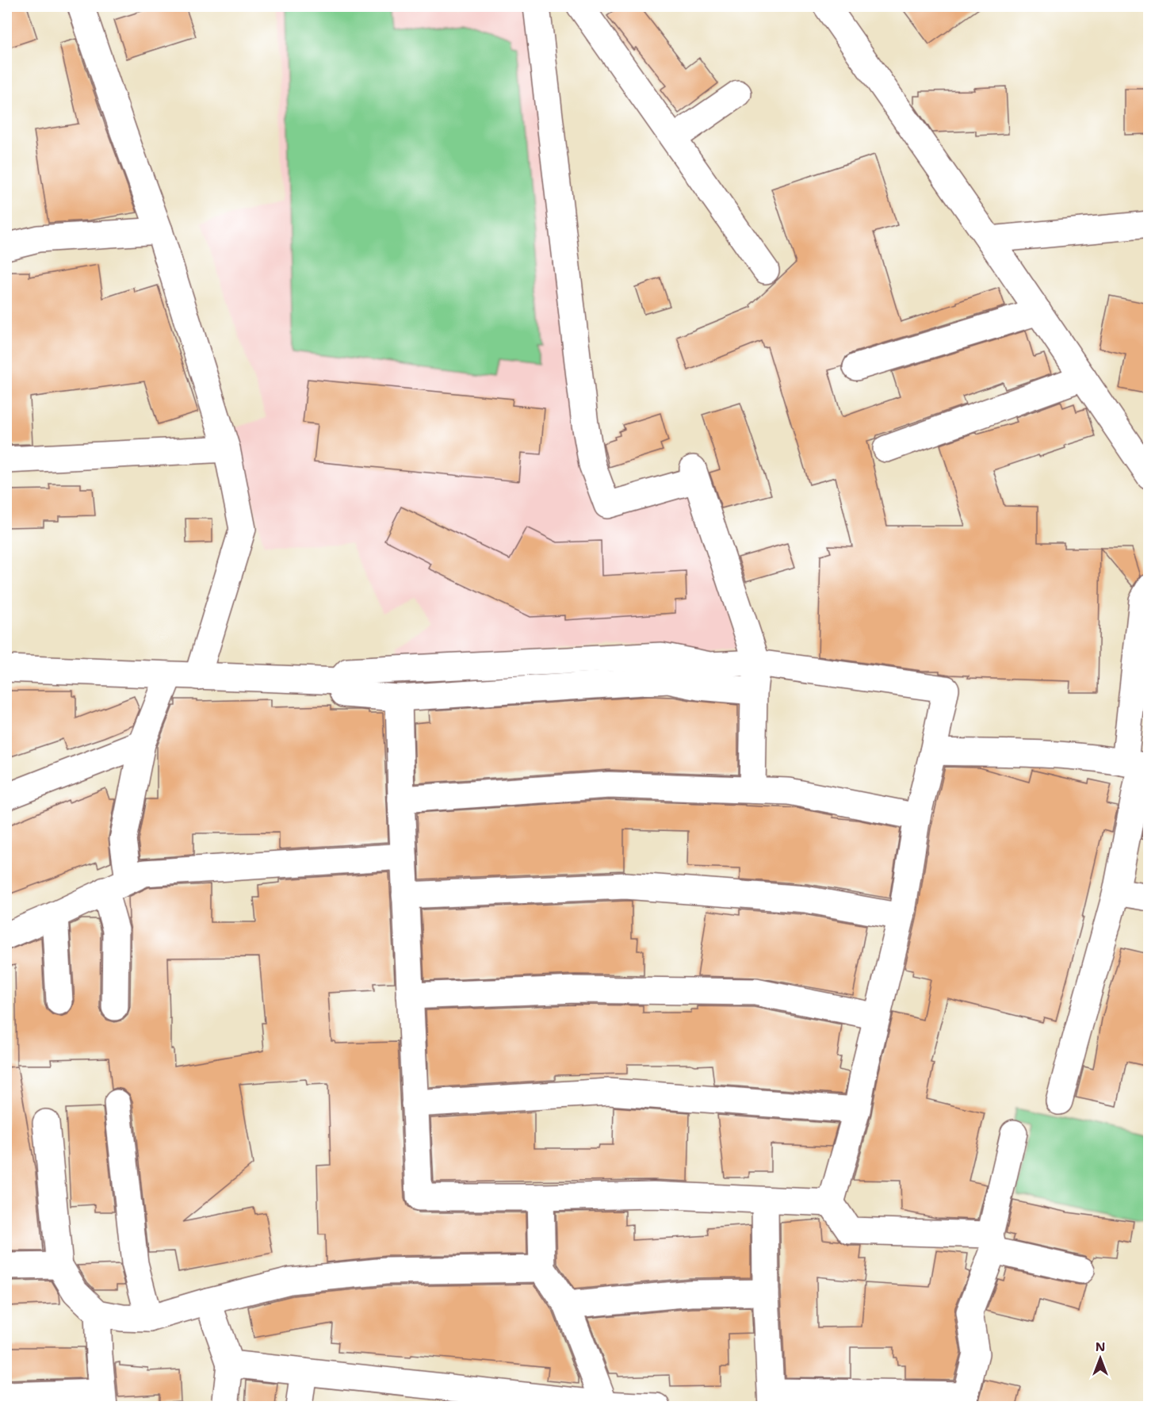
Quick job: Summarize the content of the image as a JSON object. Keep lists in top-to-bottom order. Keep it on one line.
{"north":"top"}
